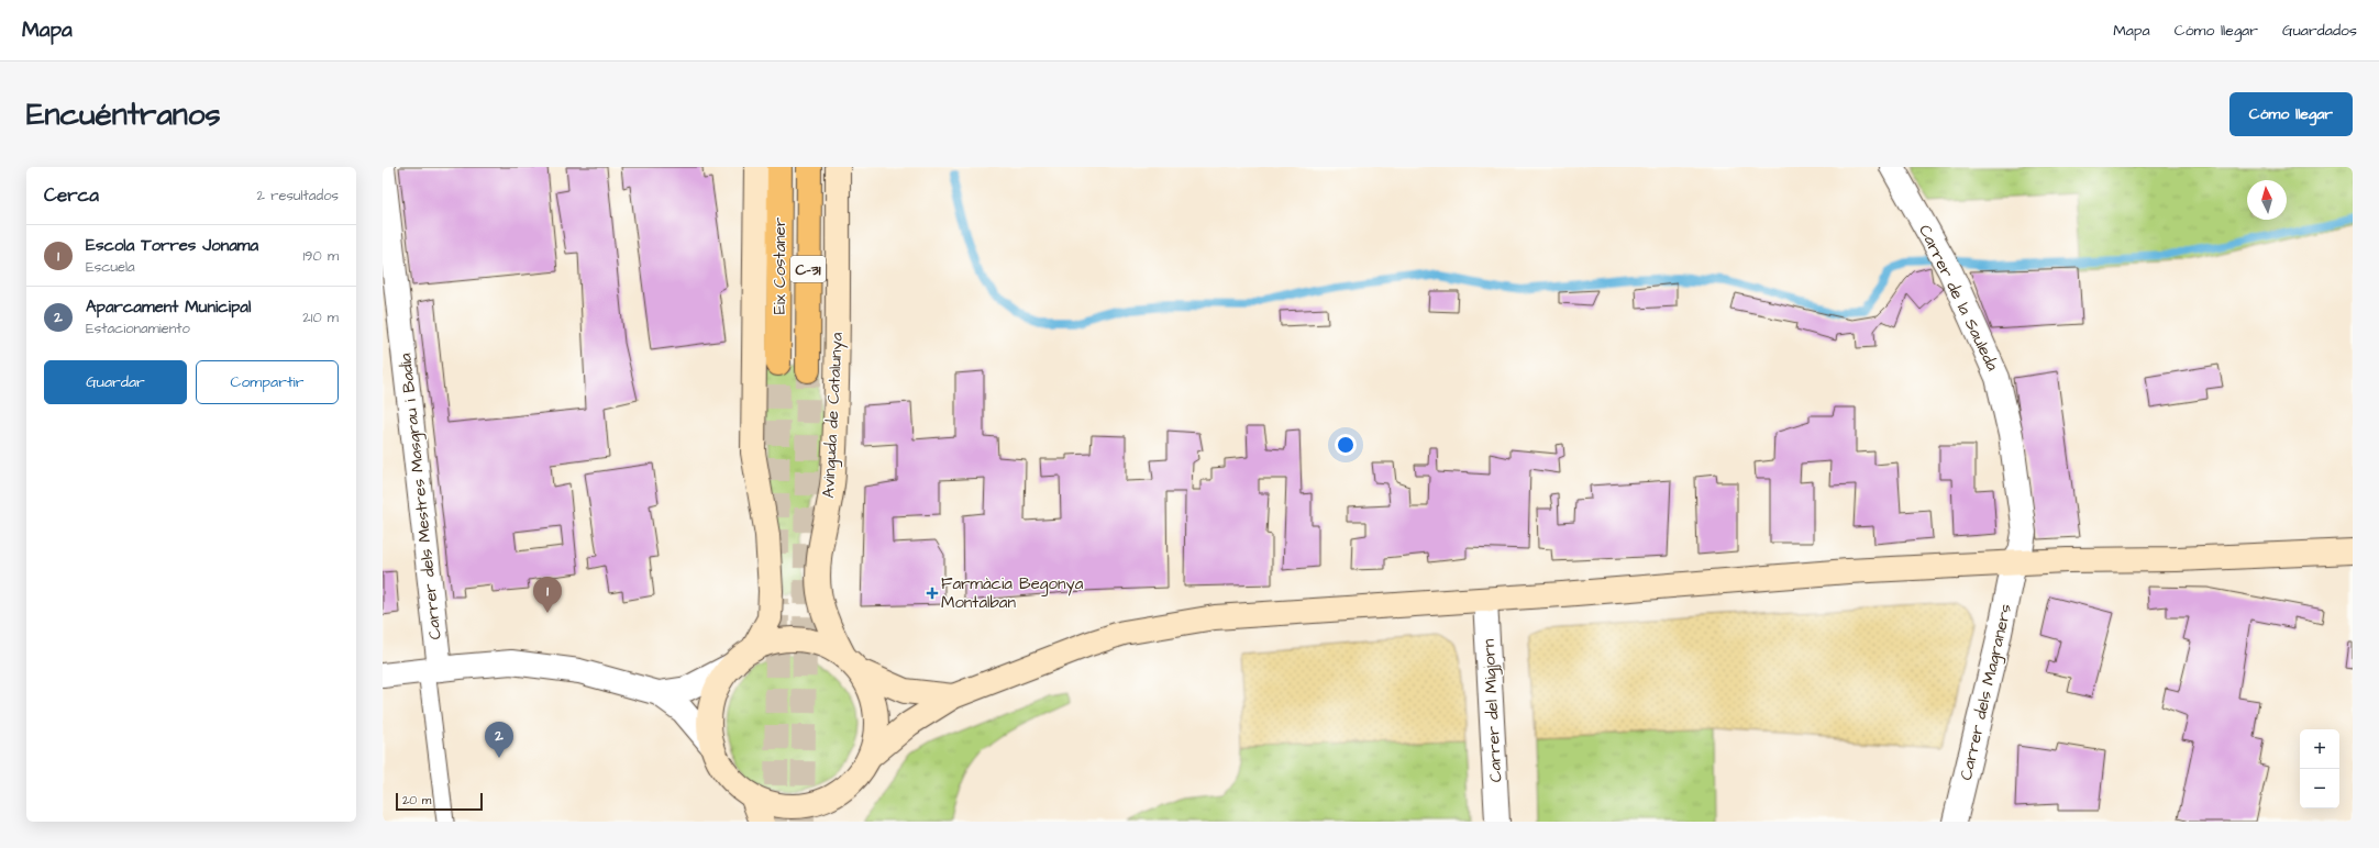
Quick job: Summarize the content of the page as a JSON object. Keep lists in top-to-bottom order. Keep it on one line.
{"streets":{"highway":["Eix Costaner","C-31"],"street":["Carrer de la Sauleda","Avinguda de Catalunya","Carrer dels Mestres Masgrau i Badia","Carrer dels Magraners","Carrer del Migjorn"]},"crossings":[["Carrer de la Sauleda","Carrer dels Magraners"]],"places":{"health":["Farmàcia Begonya Montalban"]},"scale_bar":"20 m","north":"top","page":{"header":"Mapa","nav":["Mapa","Cómo llegar","Guardados"],"buttons":["Cómo llegar",["Guardar","Compartir"]],"title":"Encuéntranos","heading":["Cerca","2 resultados"],"list":[{"mark":"1","name":"Escola Torres Jonama","note":"Escuela","value":"190 m"},{"mark":"2","name":"Aparcament Municipal","note":"Estacionamiento","value":"210 m"}],"pins":["1","2"],"map_buttons":["+","−"],"scale":"20 m"}}
